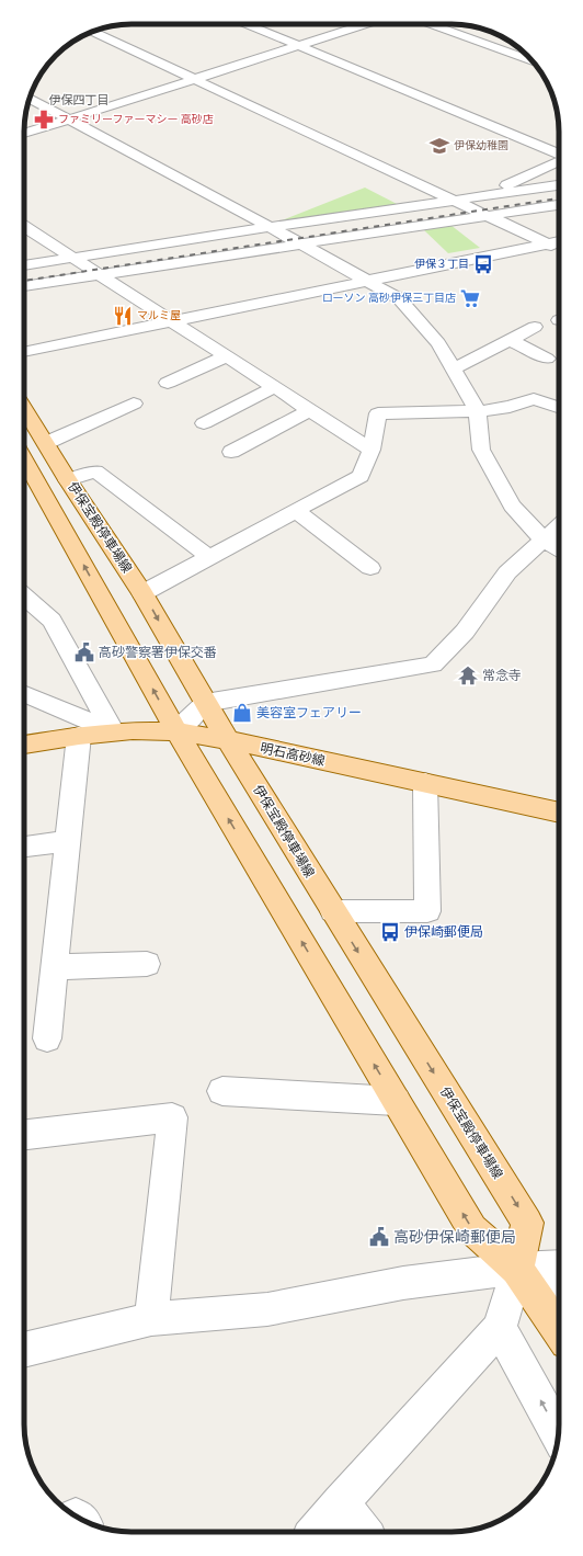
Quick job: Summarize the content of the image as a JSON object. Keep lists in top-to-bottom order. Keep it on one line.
{"streets":{"main road":["伊保宝殿停車場線","明石高砂線"]},"crossings":[["伊保宝殿停車場線","明石高砂線"]],"districts":["伊保四丁目"],"places":{"pharmacy":["ファミリーファーマシー 高砂店"],"school or university":["伊保幼稚園"],"bus stop":["伊保３丁目","伊保崎郵便局"],"supermarket":["ローソン 高砂伊保三丁目店"],"restaurant":["マルミ屋"],"public building":["高砂警察署伊保交番","高砂伊保崎郵便局"],"temple":["常念寺"],"shop":["美容室フェアリー"]}}
